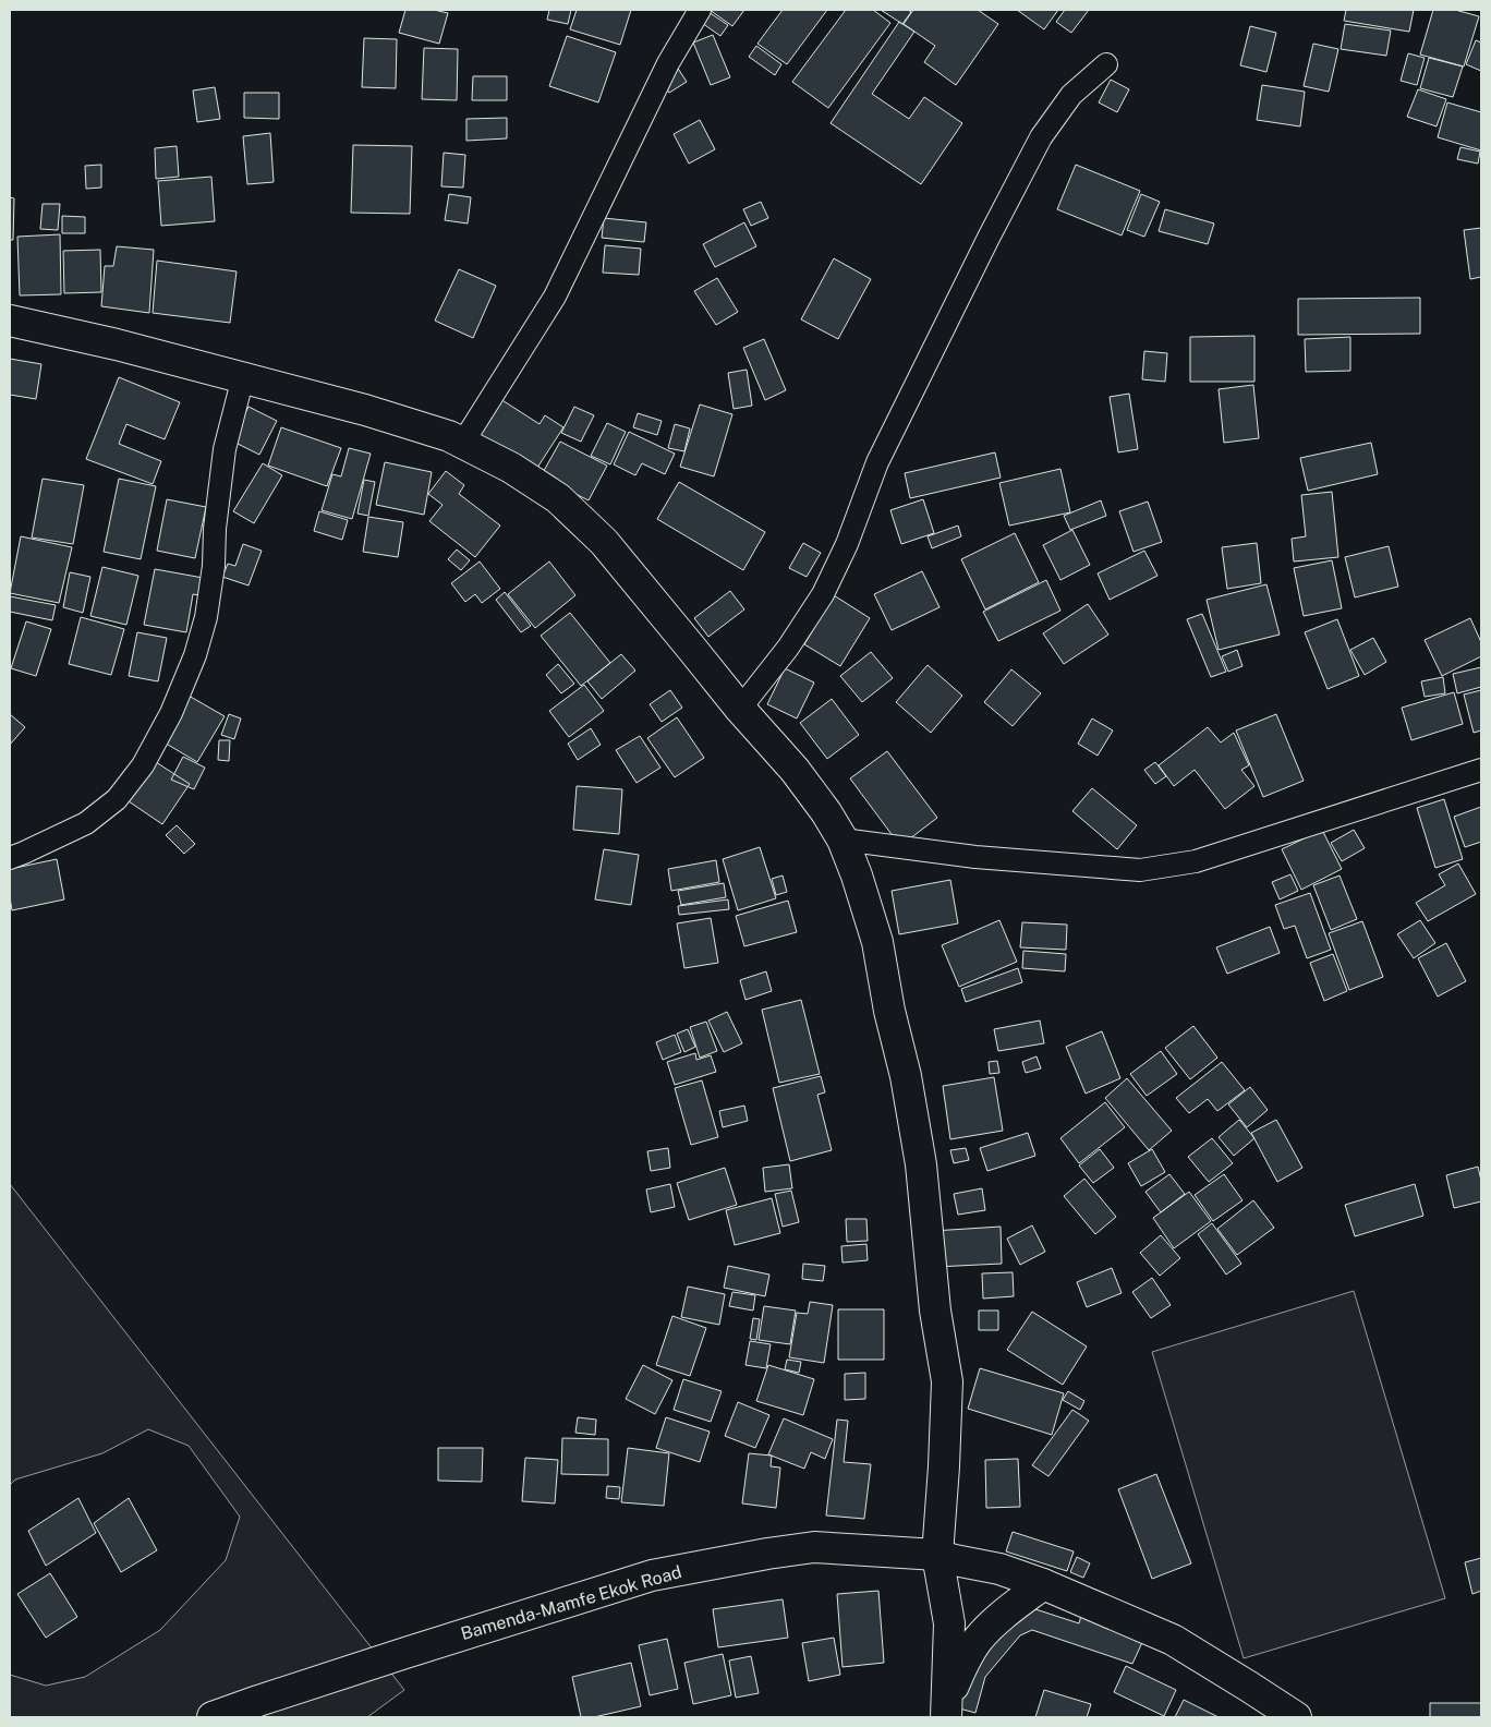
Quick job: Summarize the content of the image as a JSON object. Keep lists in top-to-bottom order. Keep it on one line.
{"streets":{"main road":["Bamenda-Mamfe Ekok Road"]}}
